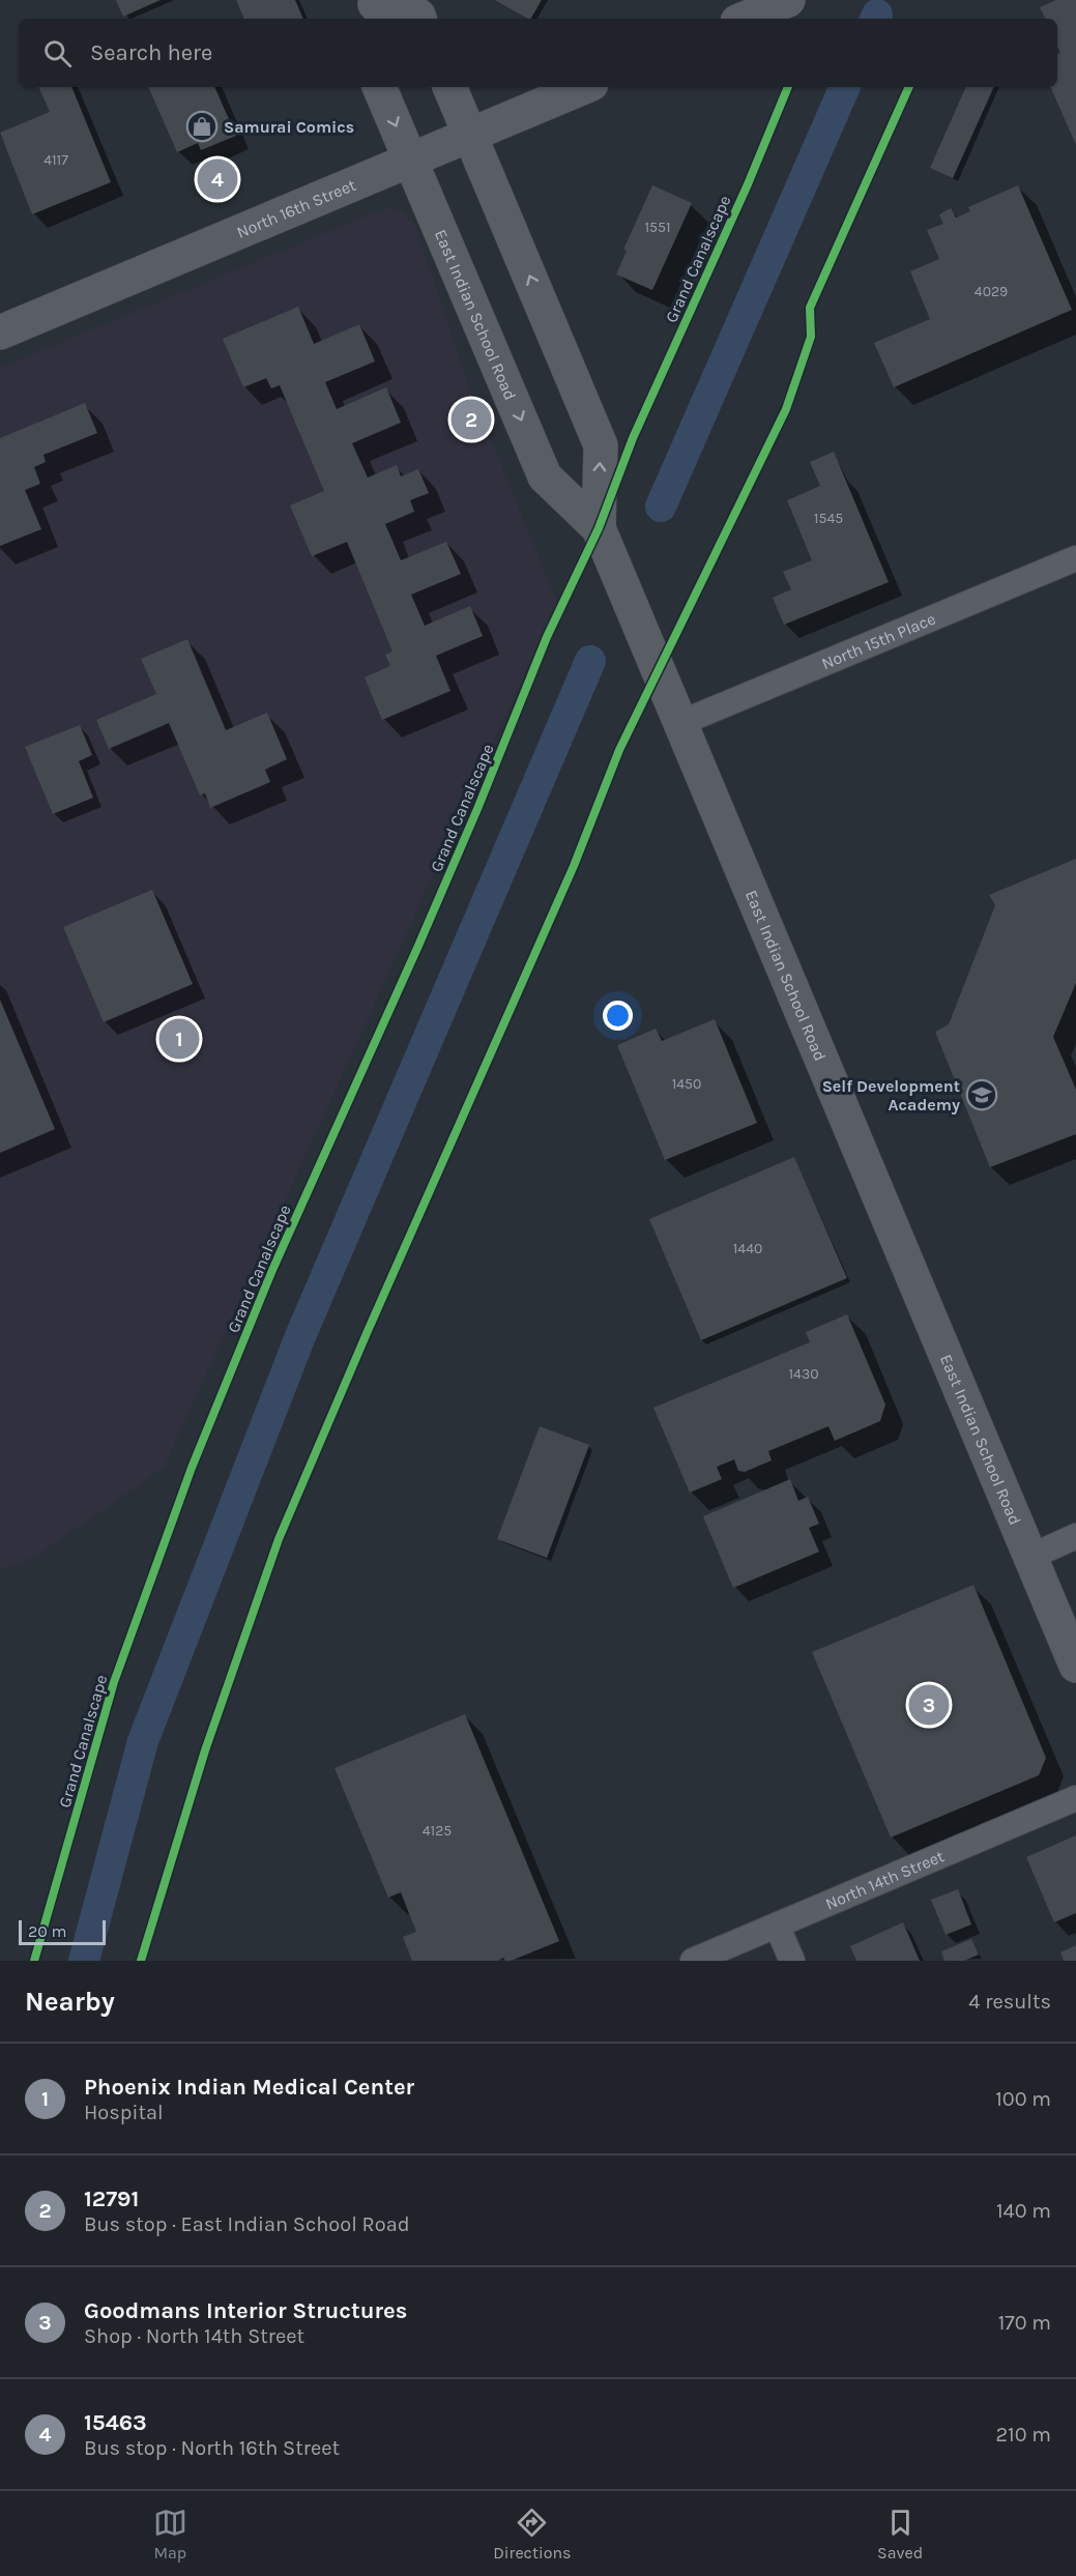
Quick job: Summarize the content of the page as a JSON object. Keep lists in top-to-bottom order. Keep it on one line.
{"streets":{"main road":["North 16th Street","East Indian School Road"],"street":["North 15th Place","North 14th Street"],"cycle path":["Grand Canalscape"]},"crossings":[["North 16th Street","East Indian School Road"],["East Indian School Road","North 15th Place"]],"places":{"shop":["Samurai Comics"],"school or university":["Self Development Academy"]},"house_numbers":["4117","1551","4029","1545","1450","1440","1430","4125"],"scale_bar":"20 m","page":{"search":"Search here","pins":["4","2","1","3"],"scale":"20 m","heading":["Nearby","4 results"],"list":[{"mark":"1","name":"Phoenix Indian Medical Center","note":"Hospital","value":"100 m"},{"mark":"2","name":"12791","note":"Bus stop · East Indian School Road","value":"140 m"},{"mark":"3","name":"Goodmans Interior Structures","note":"Shop · North 14th Street","value":"170 m"},{"mark":"4","name":"15463","note":"Bus stop · North 16th Street","value":"210 m"}],"nav":["Map","Directions","Saved"]}}
